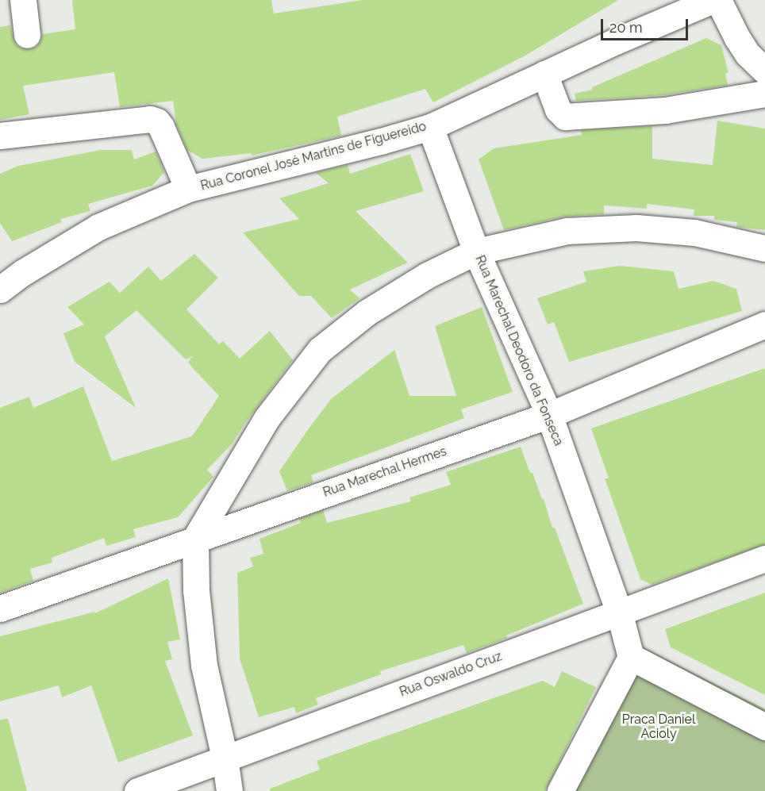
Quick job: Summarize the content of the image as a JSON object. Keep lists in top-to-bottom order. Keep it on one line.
{"streets":{"street":["Rua Coronel José Martins de Figuereido","Rua Marechal Deodoro da Fonseca","Rua Marechal Hermes","Rua Oswaldo Cruz"]},"crossings":[["Rua Coronel José Martins de Figuereido","Rua Marechal Deodoro da Fonseca"],["Rua Marechal Deodoro da Fonseca","Rua Marechal Hermes"],["Rua Marechal Deodoro da Fonseca","Rua Oswaldo Cruz"]],"parks":["Praça Daniel Acioly"],"scale_bar":"20 m"}
